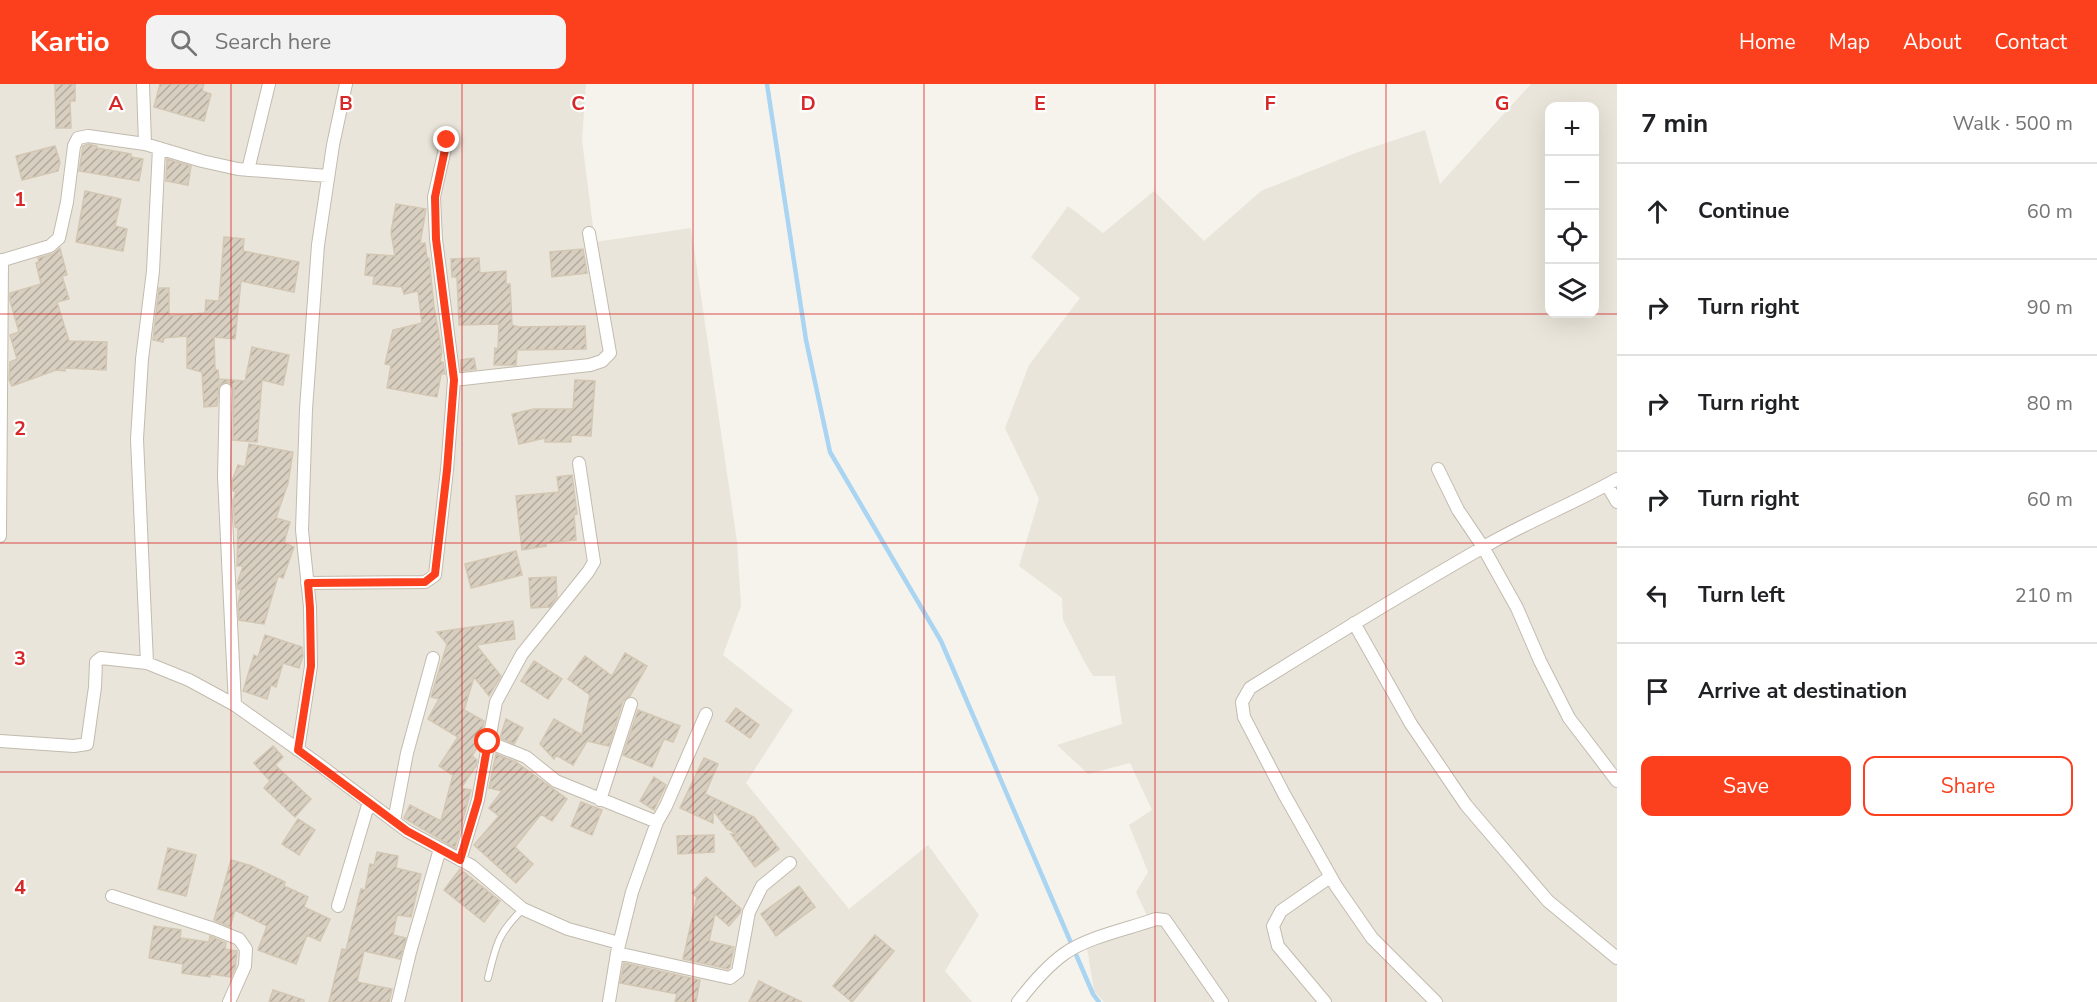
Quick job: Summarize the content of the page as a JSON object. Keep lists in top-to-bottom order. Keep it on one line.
{"page":{"header":"Kartio","search":"Search here","nav":["Home","Map","About","Contact"],"heading":["7 min","Walk · 500 m"],"map_buttons":["+","−"],"list":[["Continue","60 m"],["Turn right","90 m"],["Turn right","80 m"],["Turn right","60 m"],["Turn left","210 m"],"Arrive at destination"],"buttons":["Save","Share"]},"grid":{"columns":["A","B","C","D","E","F","G"],"rows":["1","2","3","4"]}}
